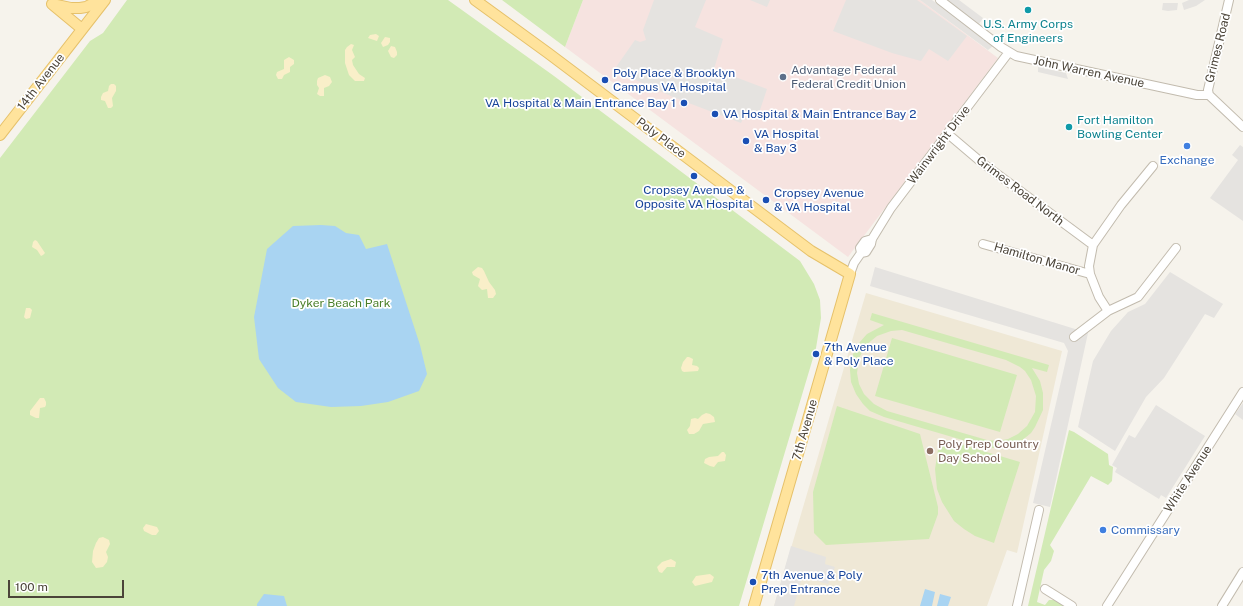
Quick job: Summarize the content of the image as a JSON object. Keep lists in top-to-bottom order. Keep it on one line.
{"streets":{"main road":["14th Avenue","Poly Place","7th Avenue"],"street":["Grimes Road","John Warren Avenue","Wainwright Drive","Grimes Road North","Hamilton Manor","White Avenue"]},"crossings":[["Grimes Road","John Warren Avenue"],["John Warren Avenue","Wainwright Drive"],["Poly Place","7th Avenue"],["Wainwright Drive","Grimes Road North"],["Wainwright Drive","7th Avenue"]],"parks":["Dyker Beach Park"],"places":["U.S. Army Corps of Engineers","Advantage Federal Federal Credit Union","Poly Place & Brooklyn Campus VA Hospital","VA Hospital & Main Entrance Bay 1","VA Hospital & Main Entrance Bay 2","Fort Hamilton Bowling Center","VA Hospital & Bay 3","Exchange","Cropsey Avenue & Opposite VA Hospital","Cropsey Avenue & VA Hospital","7th Avenue & Poly Place","Poly Prep Country Day School","Commissary","7th Avenue & Poly Prep Entrance"],"scale_bar":"100 m"}
